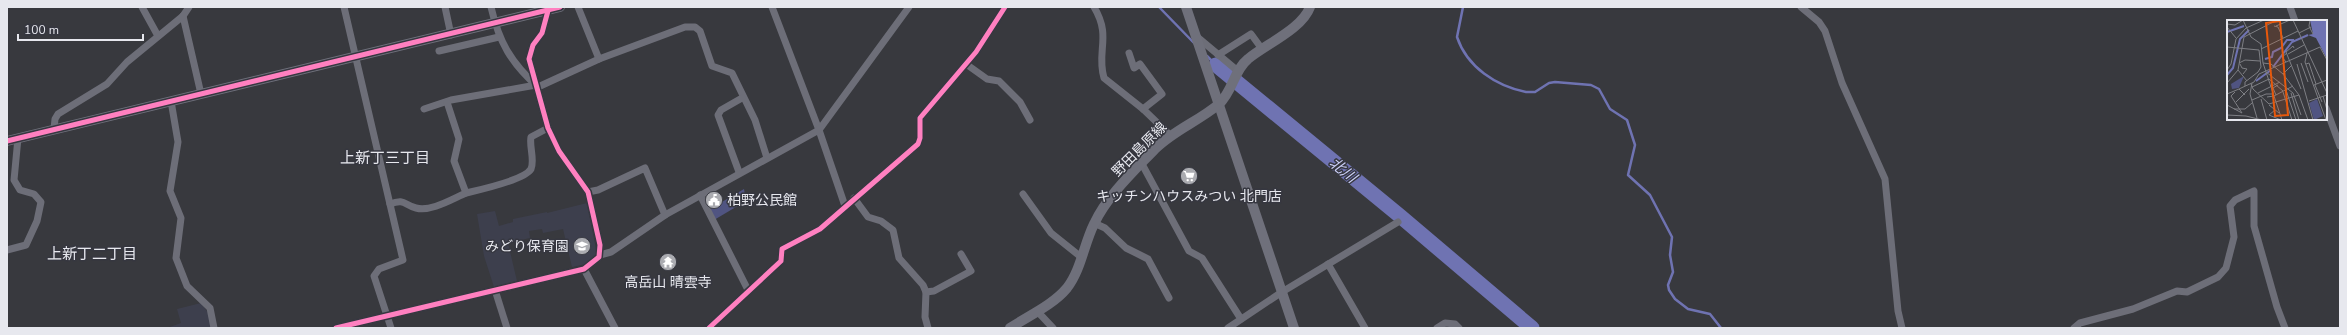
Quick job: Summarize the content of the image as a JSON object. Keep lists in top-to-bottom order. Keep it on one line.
{"streets":{"street":["野田島原線"]},"districts":["上新丁三丁目","上新丁二丁目"],"water":["北川"],"places":{"supermarket":["キッチンハウスみつい 北門店"],"public building":["柏野公民館"],"school or university":["みどり保育園"],"temple":["高岳山 晴雲寺"]},"scale_bar":"100 m"}
